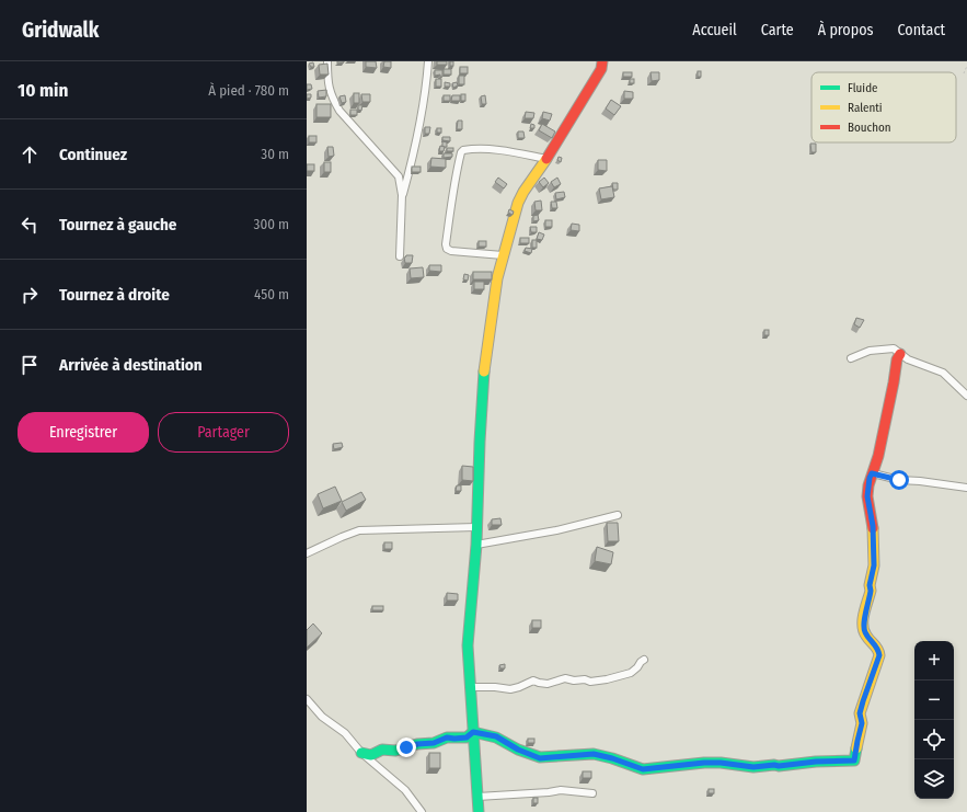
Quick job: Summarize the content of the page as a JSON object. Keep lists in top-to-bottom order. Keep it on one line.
{"legend":["Fluide","Ralenti","Bouchon"],"page":{"header":"Gridwalk","nav":["Accueil","Carte","À propos","Contact"],"heading":["10 min","À pied · 780 m"],"list":[["Continuez","30 m"],["Tournez à gauche","300 m"],["Tournez à droite","450 m"],"Arrivée à destination"],"buttons":["Enregistrer","Partager"],"map_buttons":["+","−"]}}
